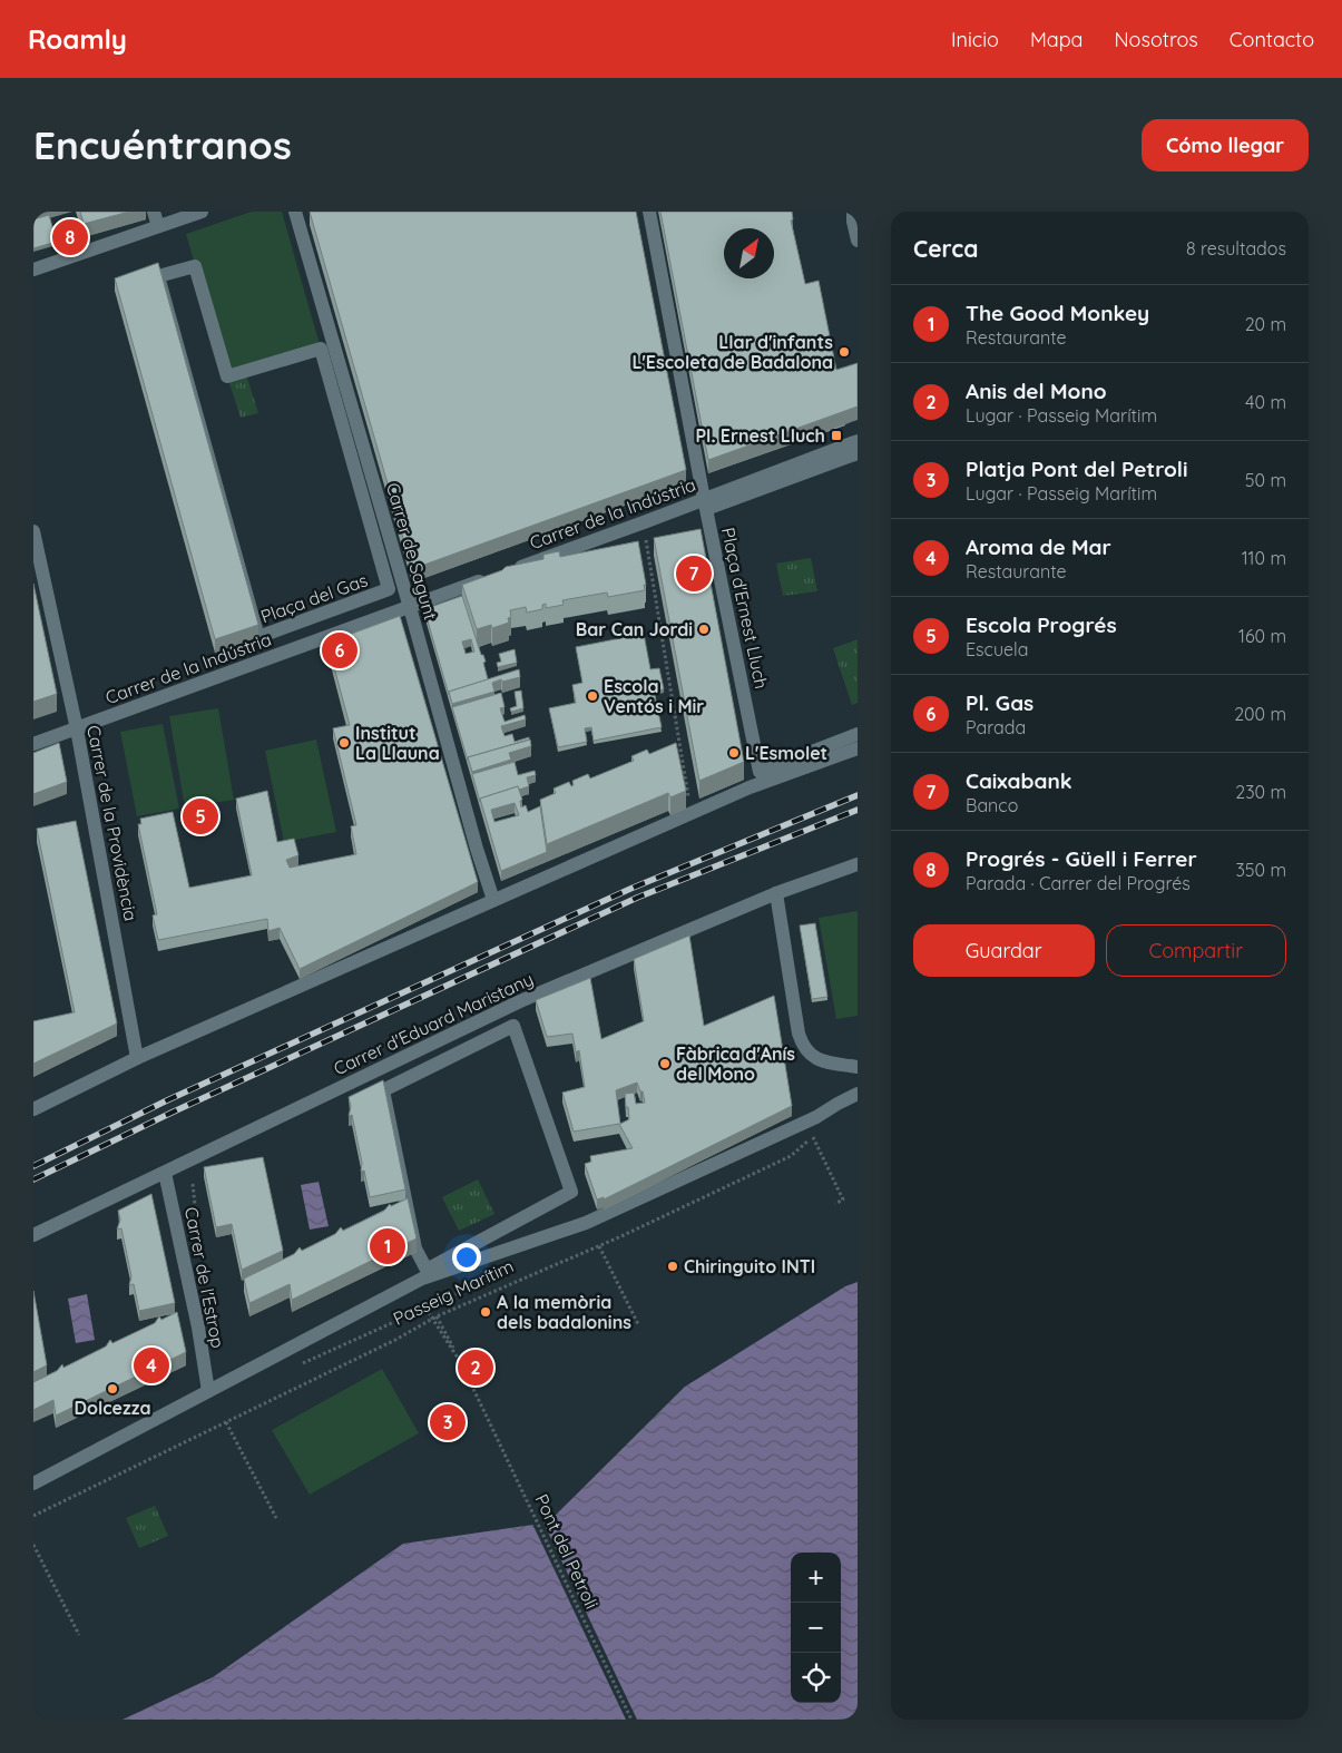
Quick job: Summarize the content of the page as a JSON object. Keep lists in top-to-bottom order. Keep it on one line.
{"streets":{"street":["Carrer de la Indústria","Carrer de Sagunt","Plaça del Gas","Plaça d'Ernest Lluch","Carrer de la Providència","Carrer d'Eduard Maristany","Carrer de l'Estrop","Passeig Marítim"],"path":["Pont del Petroli"]},"crossings":[["Carrer de la Indústria","Carrer de Sagunt"],["Carrer de la Indústria","Carrer de la Providència"],["Carrer d'Eduard Maristany","Carrer de l'Estrop"],["Carrer de l'Estrop","Passeig Marítim"]],"places":{"other":["Llar d'infants L'Escoleta de Badalona","Bar Can Jordi","Escola Ventós i Mir","Institut La Llauna","L'Esmolet","Fàbrica d'Anís del Mono","Chiringuito INTI","A la memòria dels badalonins","Dolcezza"],"transit":["Pl. Ernest Lluch"]},"north":"top right","page":{"header":"Roamly","nav":["Inicio","Mapa","Nosotros","Contacto"],"buttons":["Cómo llegar",["Guardar","Compartir"]],"title":"Encuéntranos","heading":["Cerca","8 resultados"],"pins":["8","7","6","5","1","4","2","3"],"list":[{"mark":"1","name":"The Good Monkey","note":"Restaurante","value":"20 m"},{"mark":"2","name":"Anis del Mono","note":"Lugar · Passeig Marítim","value":"40 m"},{"mark":"3","name":"Platja Pont del Petroli","note":"Lugar · Passeig Marítim","value":"50 m"},{"mark":"4","name":"Aroma de Mar","note":"Restaurante","value":"110 m"},{"mark":"5","name":"Escola Progrés","note":"Escuela","value":"160 m"},{"mark":"6","name":"Pl. Gas","note":"Parada","value":"200 m"},{"mark":"7","name":"Caixabank","note":"Banco","value":"230 m"},{"mark":"8","name":"Progrés - Güell i Ferrer","note":"Parada · Carrer del Progrés","value":"350 m"}],"map_buttons":["+","−"]}}
